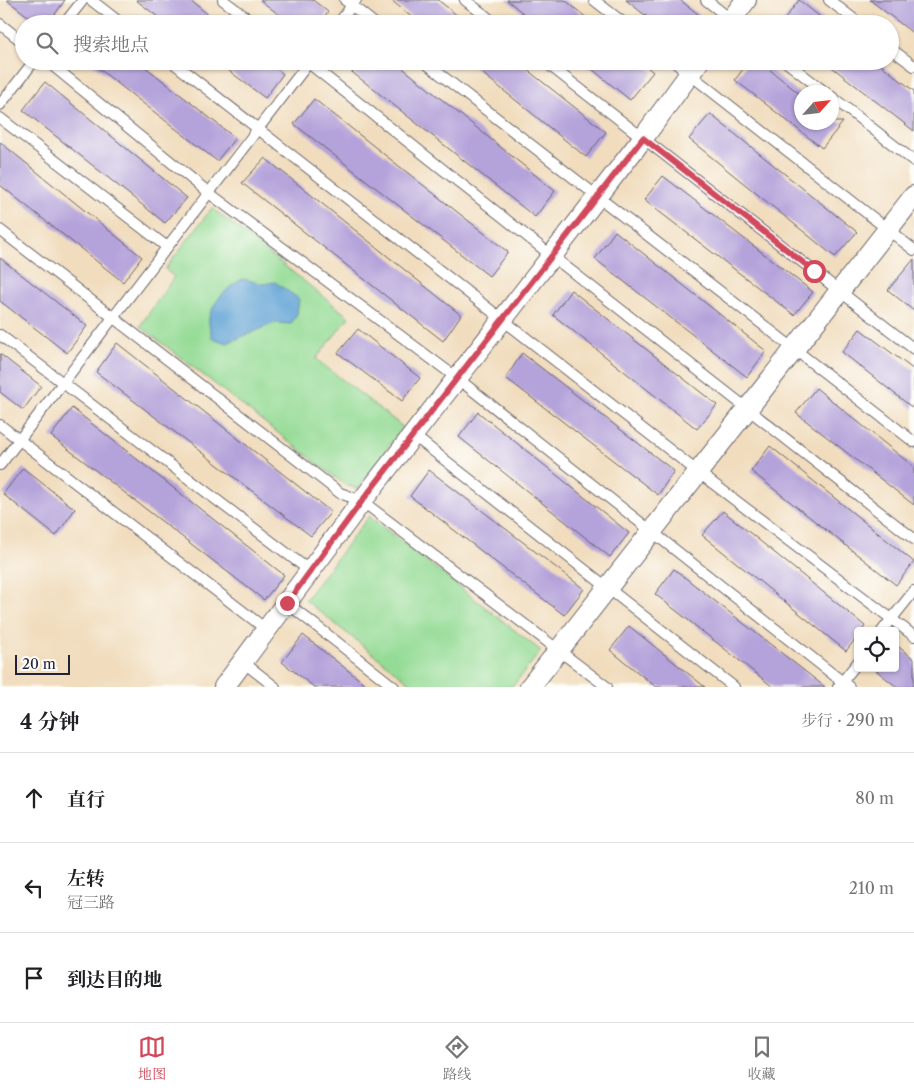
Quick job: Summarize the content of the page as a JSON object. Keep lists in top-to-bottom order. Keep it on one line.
{"scale_bar":"20 m","north":"top right","page":{"search":"搜索地点","scale":"20 m","heading":["4 分钟","步行 · 290 m"],"list":[["直行","80 m"],["左转","冠三路","210 m"],"到达目的地"],"nav":["地图","路线","收藏"]}}
